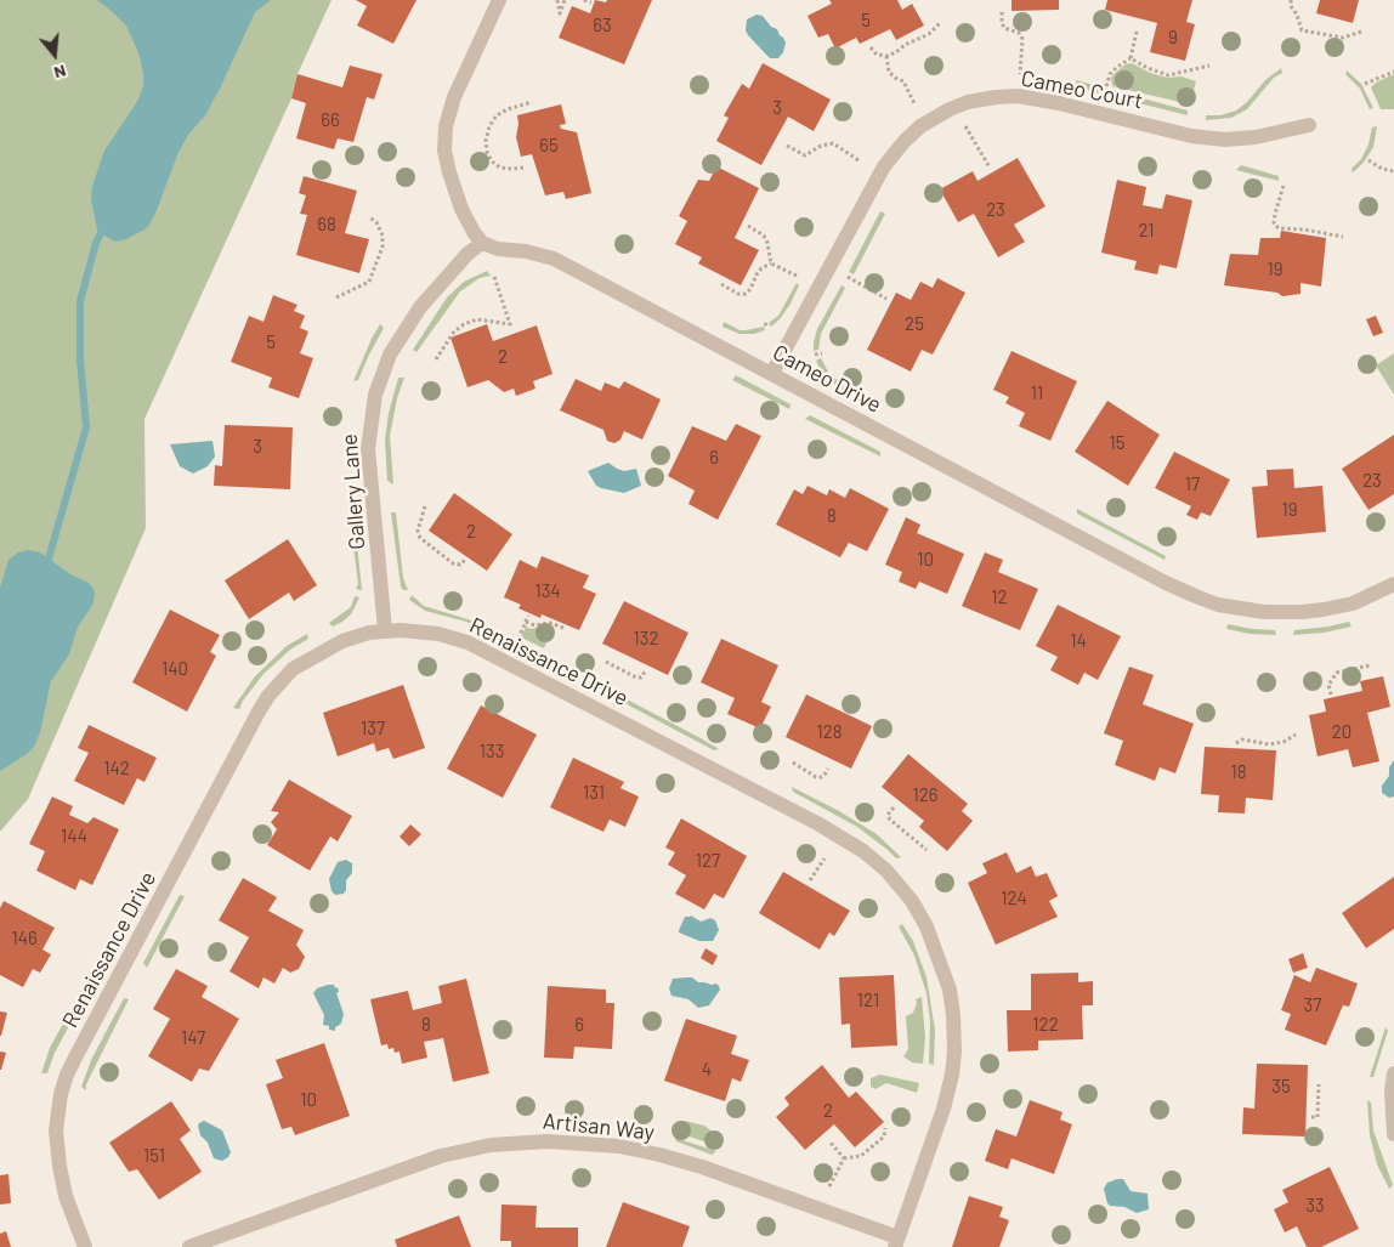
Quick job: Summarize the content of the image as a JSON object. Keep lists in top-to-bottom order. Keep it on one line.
{"streets":{"street":["Cameo Court","Cameo Drive","Gallery Lane","Renaissance Drive","Artisan Way"]},"crossings":[["Cameo Court","Cameo Drive"],["Cameo Drive","Gallery Lane"],["Gallery Lane","Renaissance Drive"],["Renaissance Drive","Artisan Way"]],"house_numbers":["5","63","9","3","66","65","23","68","21","19","25","5","2","11","15","3","6","23","17","19","8","2","10","134","12","132","14","140","137","128","20","133","142","18","131","126","144","127","124","146","121","37","8","6","122","147","4","35","10","2","151","33"],"north":"bottom"}
